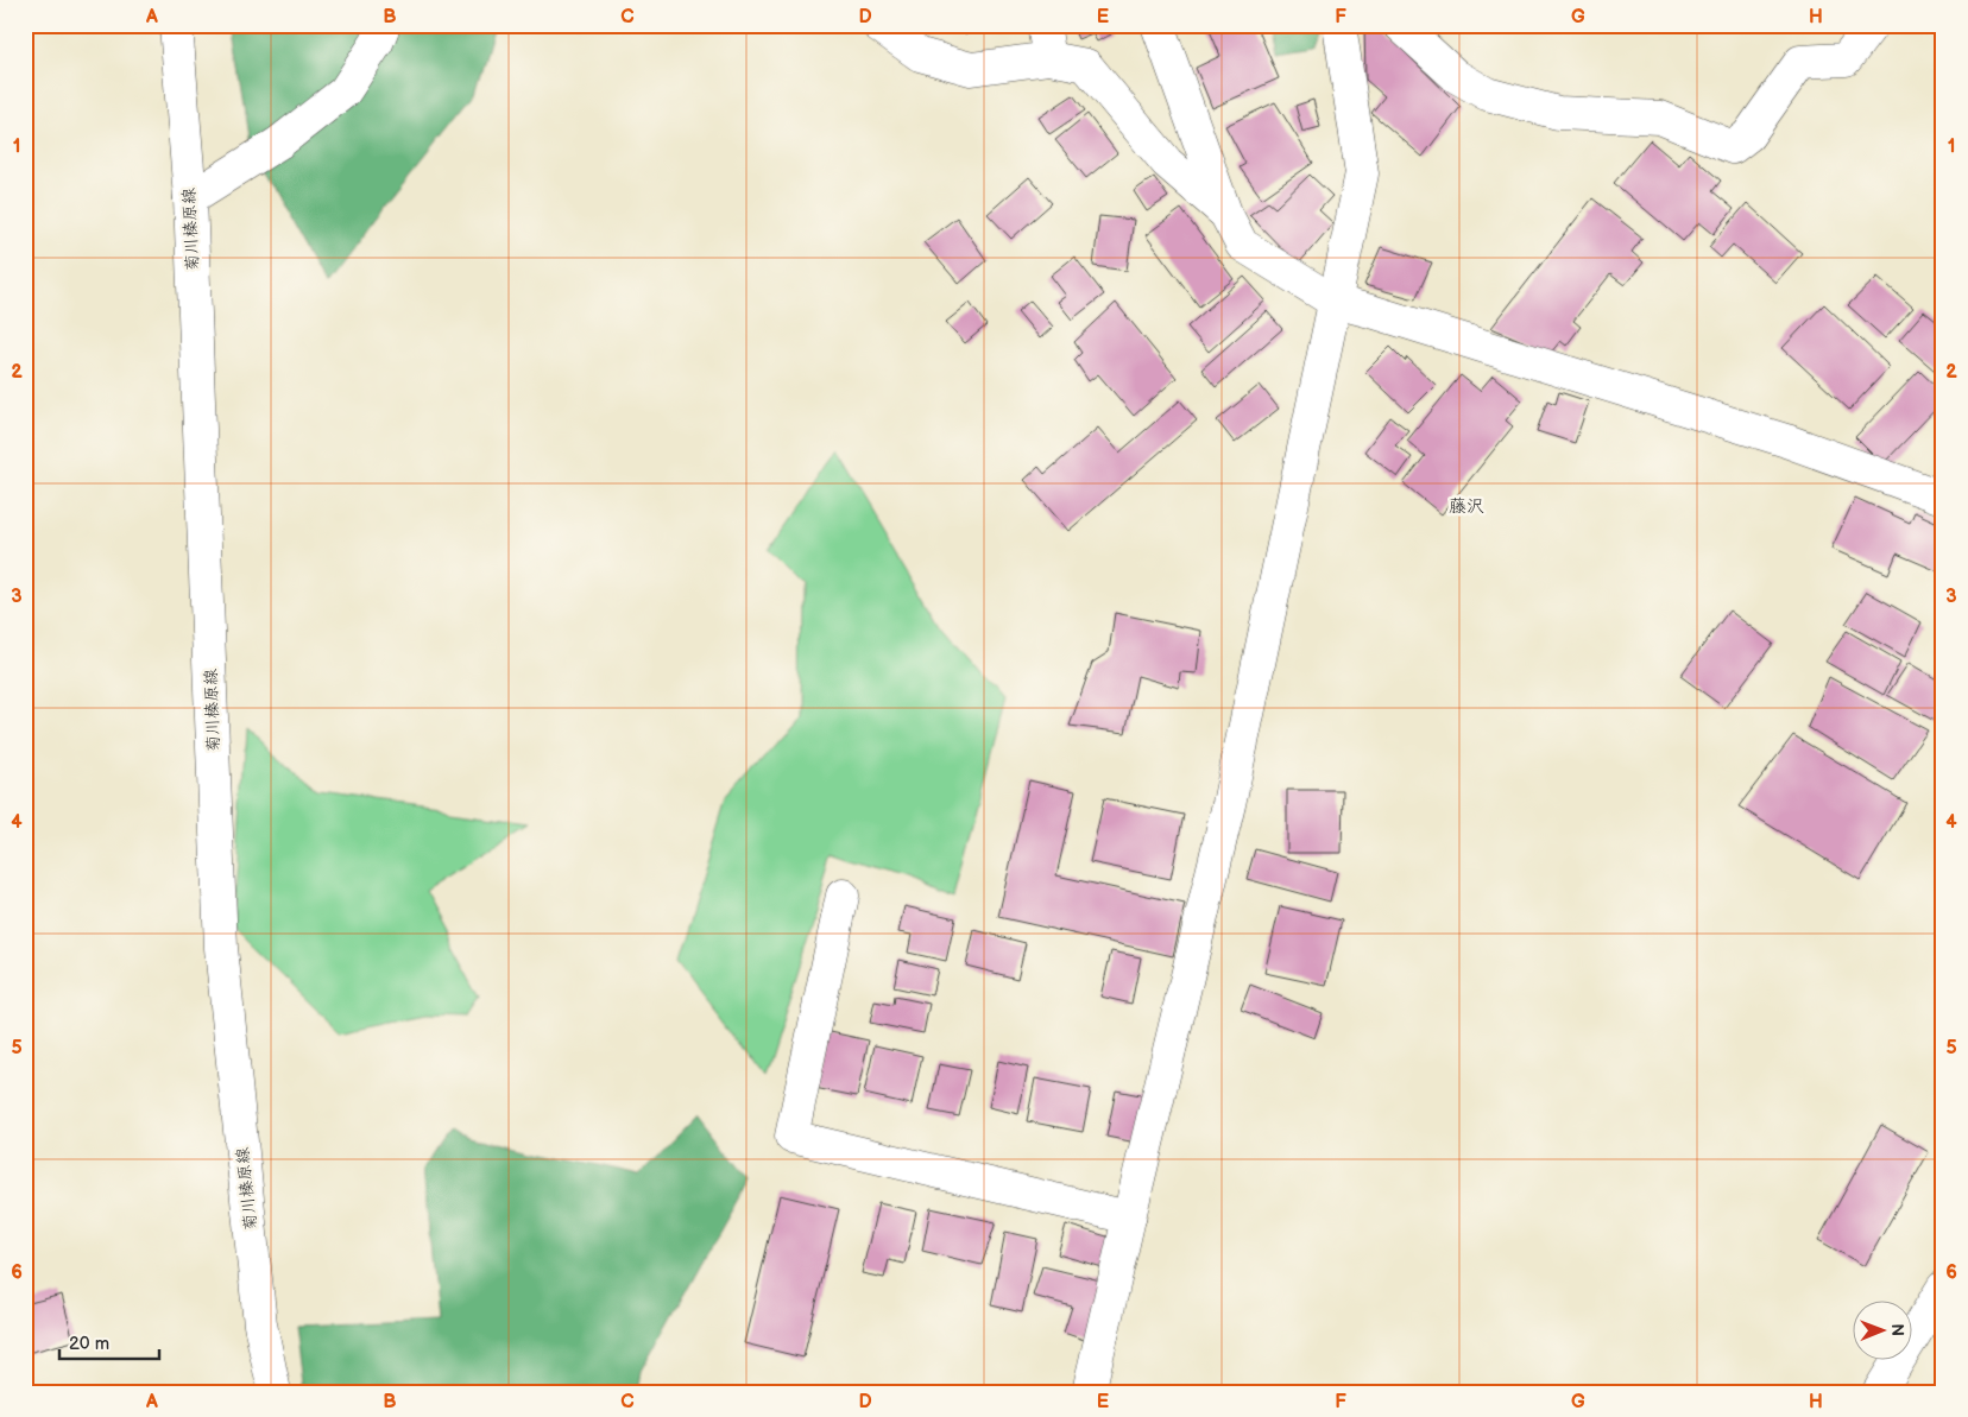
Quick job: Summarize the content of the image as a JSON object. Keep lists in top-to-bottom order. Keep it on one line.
{"streets":{"street":["菊川榛原線"]},"districts":["藤沢"],"scale_bar":"20 m","north":"right","grid":{"columns":["A","B","C","D","E","F","G","H"],"rows":["1","2","3","4","5","6"]}}
